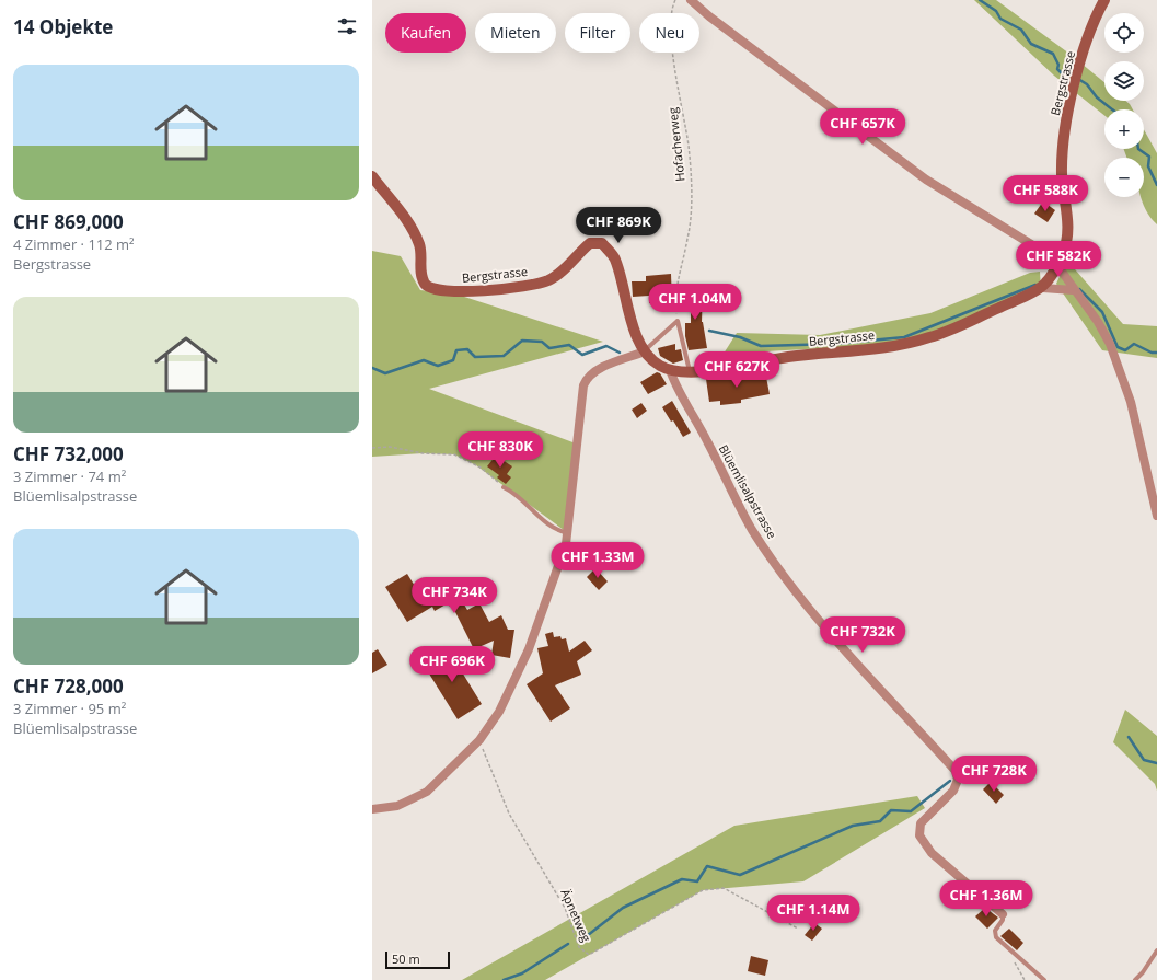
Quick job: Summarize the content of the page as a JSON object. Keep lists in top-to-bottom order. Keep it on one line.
{"streets":{"street":["Bergstrasse","Blüemlisalpstrasse"],"path":["Hofacherweg","Äpnetweg"]},"crossings":[["Bergstrasse","Blüemlisalpstrasse"]],"scale_bar":"50 m","page":{"heading":"14 Objekte","map_buttons":["+","−"],"chip":["Kaufen","Mieten","Filter","Neu"],"list":[{"name":"CHF 869,000","note":"4 Zimmer · 112 m² · Bergstrasse"},{"name":"CHF 732,000","note":"3 Zimmer · 74 m² · Blüemlisalpstrasse"},{"name":"CHF 728,000","note":"3 Zimmer · 95 m² · Blüemlisalpstrasse"}],"price":["CHF 657K","CHF 588K","CHF 869K","CHF 582K","CHF 1.04M","CHF 627K","CHF 830K","CHF 1.33M","CHF 734K","CHF 732K","CHF 696K","CHF 728K","CHF 1.36M","CHF 1.14M"],"scale":"50 m"}}
